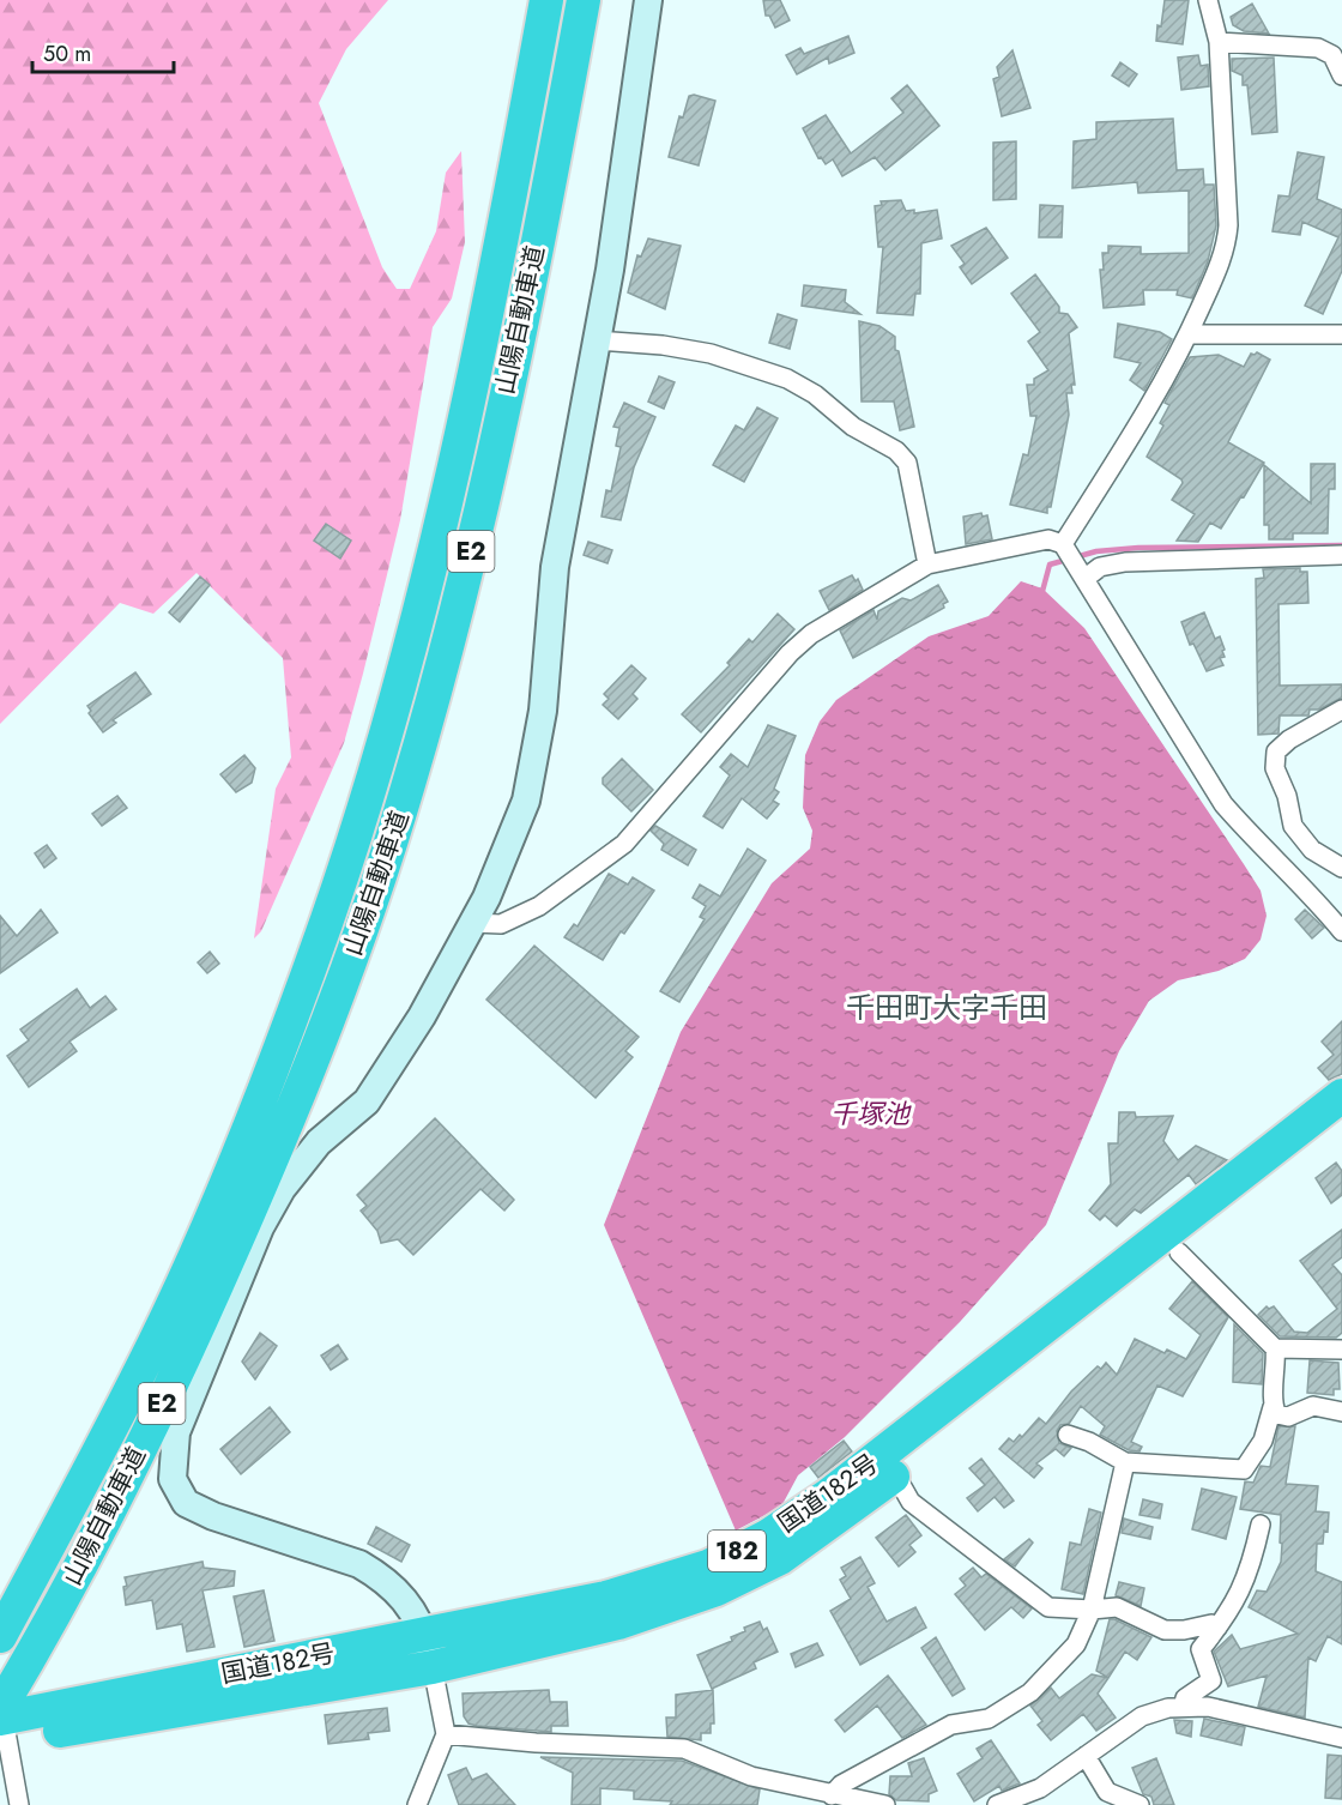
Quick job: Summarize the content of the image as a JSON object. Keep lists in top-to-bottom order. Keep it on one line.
{"streets":{"highway":["山陽自動車道","E2","国道182号","182"]},"crossings":[["山陽自動車道","国道182号"]],"districts":["千田町大字千田"],"water":["千塚池"],"scale_bar":"50 m"}
